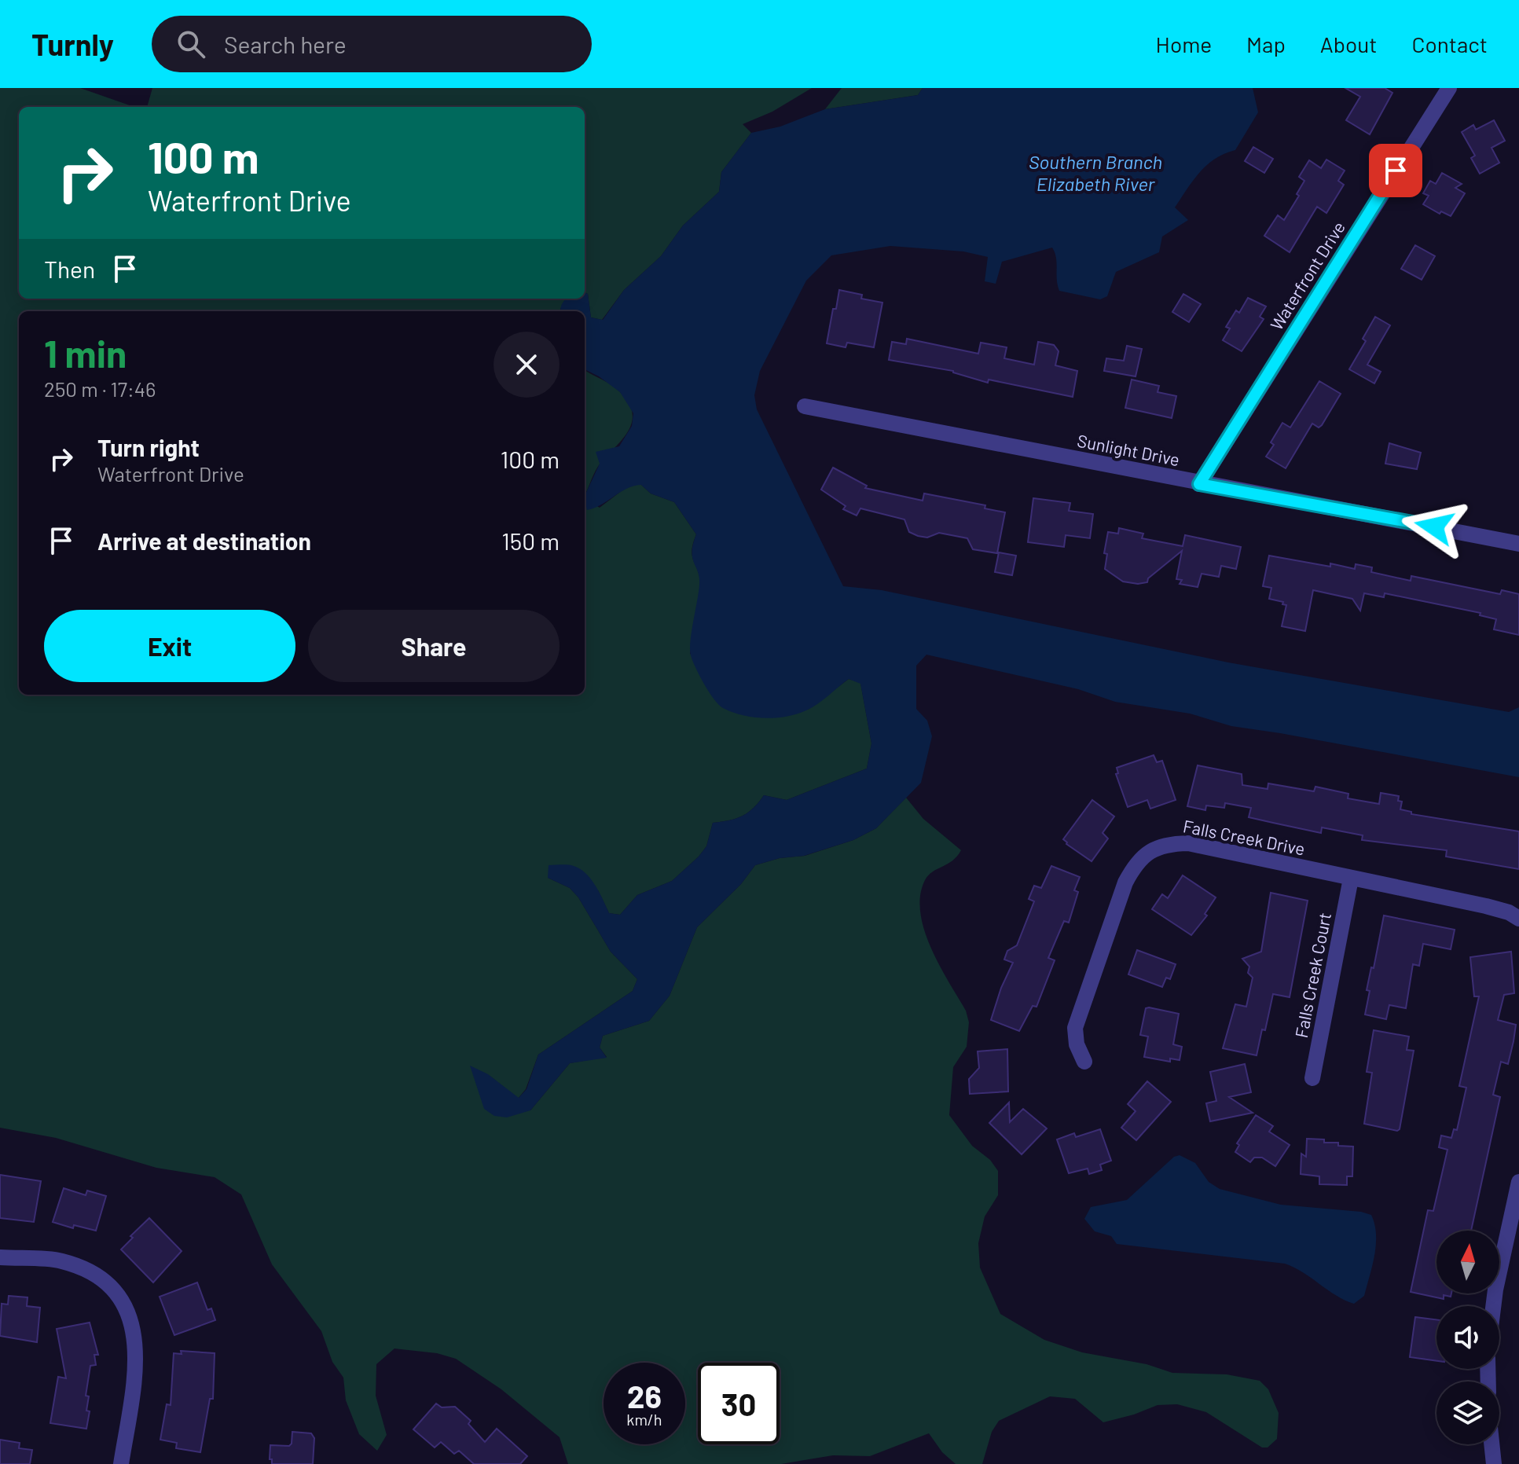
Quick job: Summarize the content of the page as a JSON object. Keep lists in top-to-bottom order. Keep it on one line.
{"streets":{"street":["Waterfront Drive","Sunlight Drive","Falls Creek Drive","Falls Creek Court"]},"crossings":[["Waterfront Drive","Sunlight Drive"],["Falls Creek Drive","Falls Creek Court"]],"water":["Southern Branch Elizabeth River"],"north":"top","page":{"header":"Turnly","search":"Search here","nav":["Home","Map","About","Contact"],"turn":["100 m","Waterfront Drive"],"then":"Then","heading":["1 min","250 m · 17:46"],"list":[{"name":"Turn right","note":"Waterfront Drive","value":"100 m"},{"name":"Arrive at destination","value":"150 m"}],"buttons":["Exit","Share"],"speed":"26 km/h","limit":"30"}}
